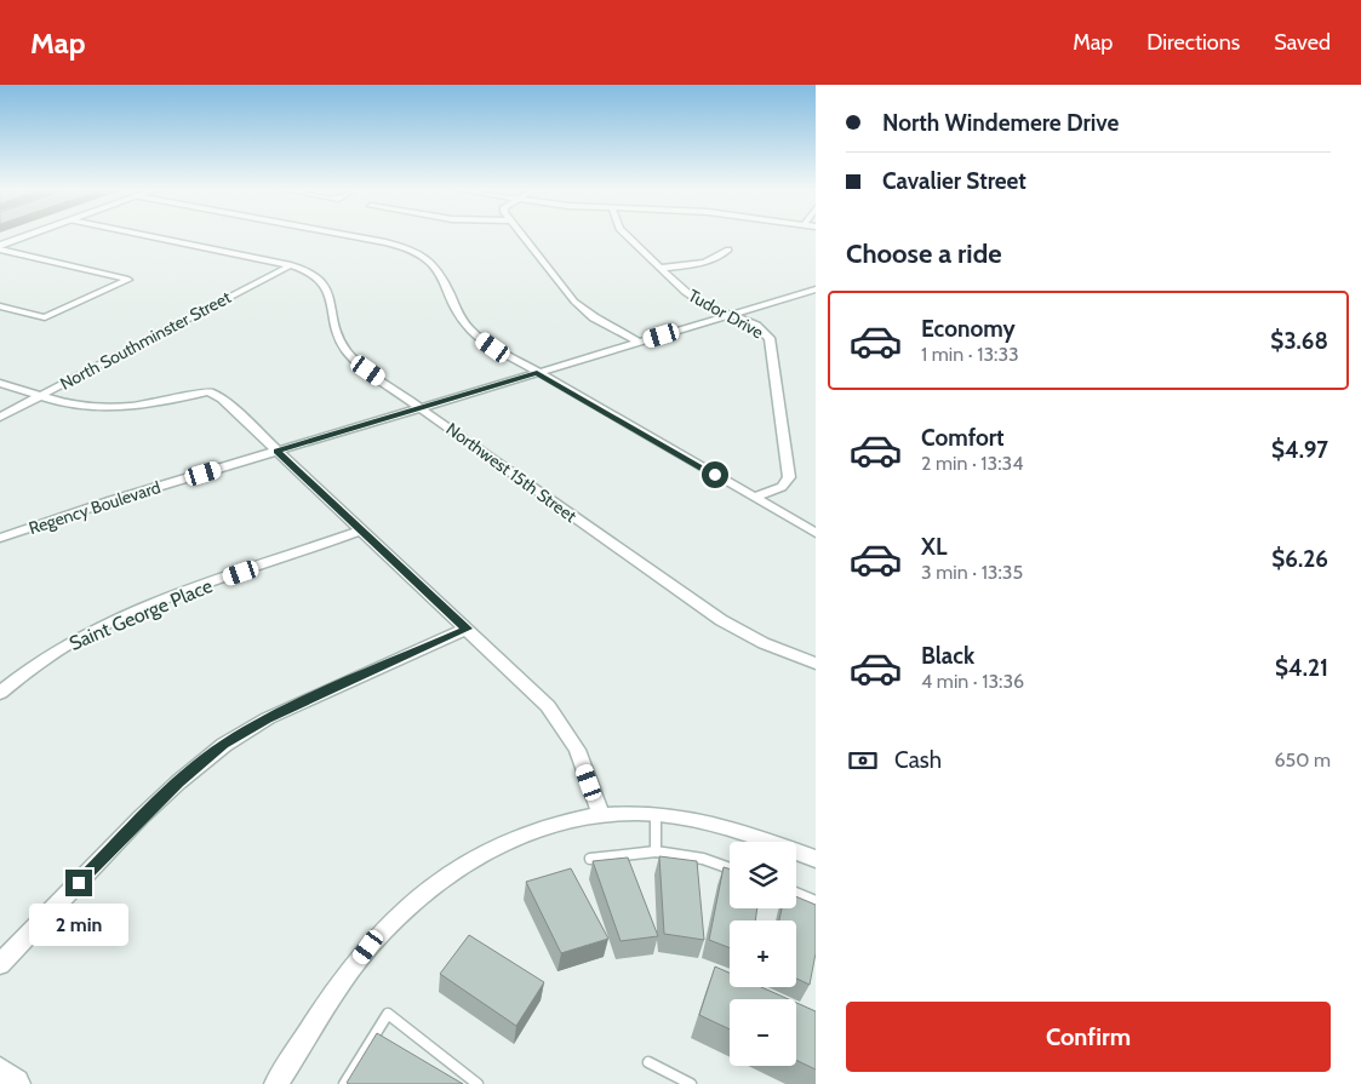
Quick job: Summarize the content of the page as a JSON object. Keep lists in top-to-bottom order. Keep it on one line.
{"streets":{"street":["Tudor Drive","North Southminster Street","Northwest 15th Street","Regency Boulevard","Saint George Place"]},"crossings":[["Tudor Drive","Regency Boulevard"],["North Southminster Street","Northwest 15th Street"],["Northwest 15th Street","Regency Boulevard"]],"page":{"header":"Map","nav":["Map","Directions","Saved"],"banner":["North Windemere Drive","Cavalier Street"],"heading":"Choose a ride","list":[{"name":"Economy","note":"1 min · 13:33","value":"$3.68"},{"name":"Comfort","note":"2 min · 13:34","value":"$4.97"},{"name":"XL","note":"3 min · 13:35","value":"$6.26"},{"name":"Black","note":"4 min · 13:36","value":"$4.21"}],"pay":["Cash","650 m"],"map_buttons":["+","−"],"bubble":"2 min","buttons":"Confirm"}}
